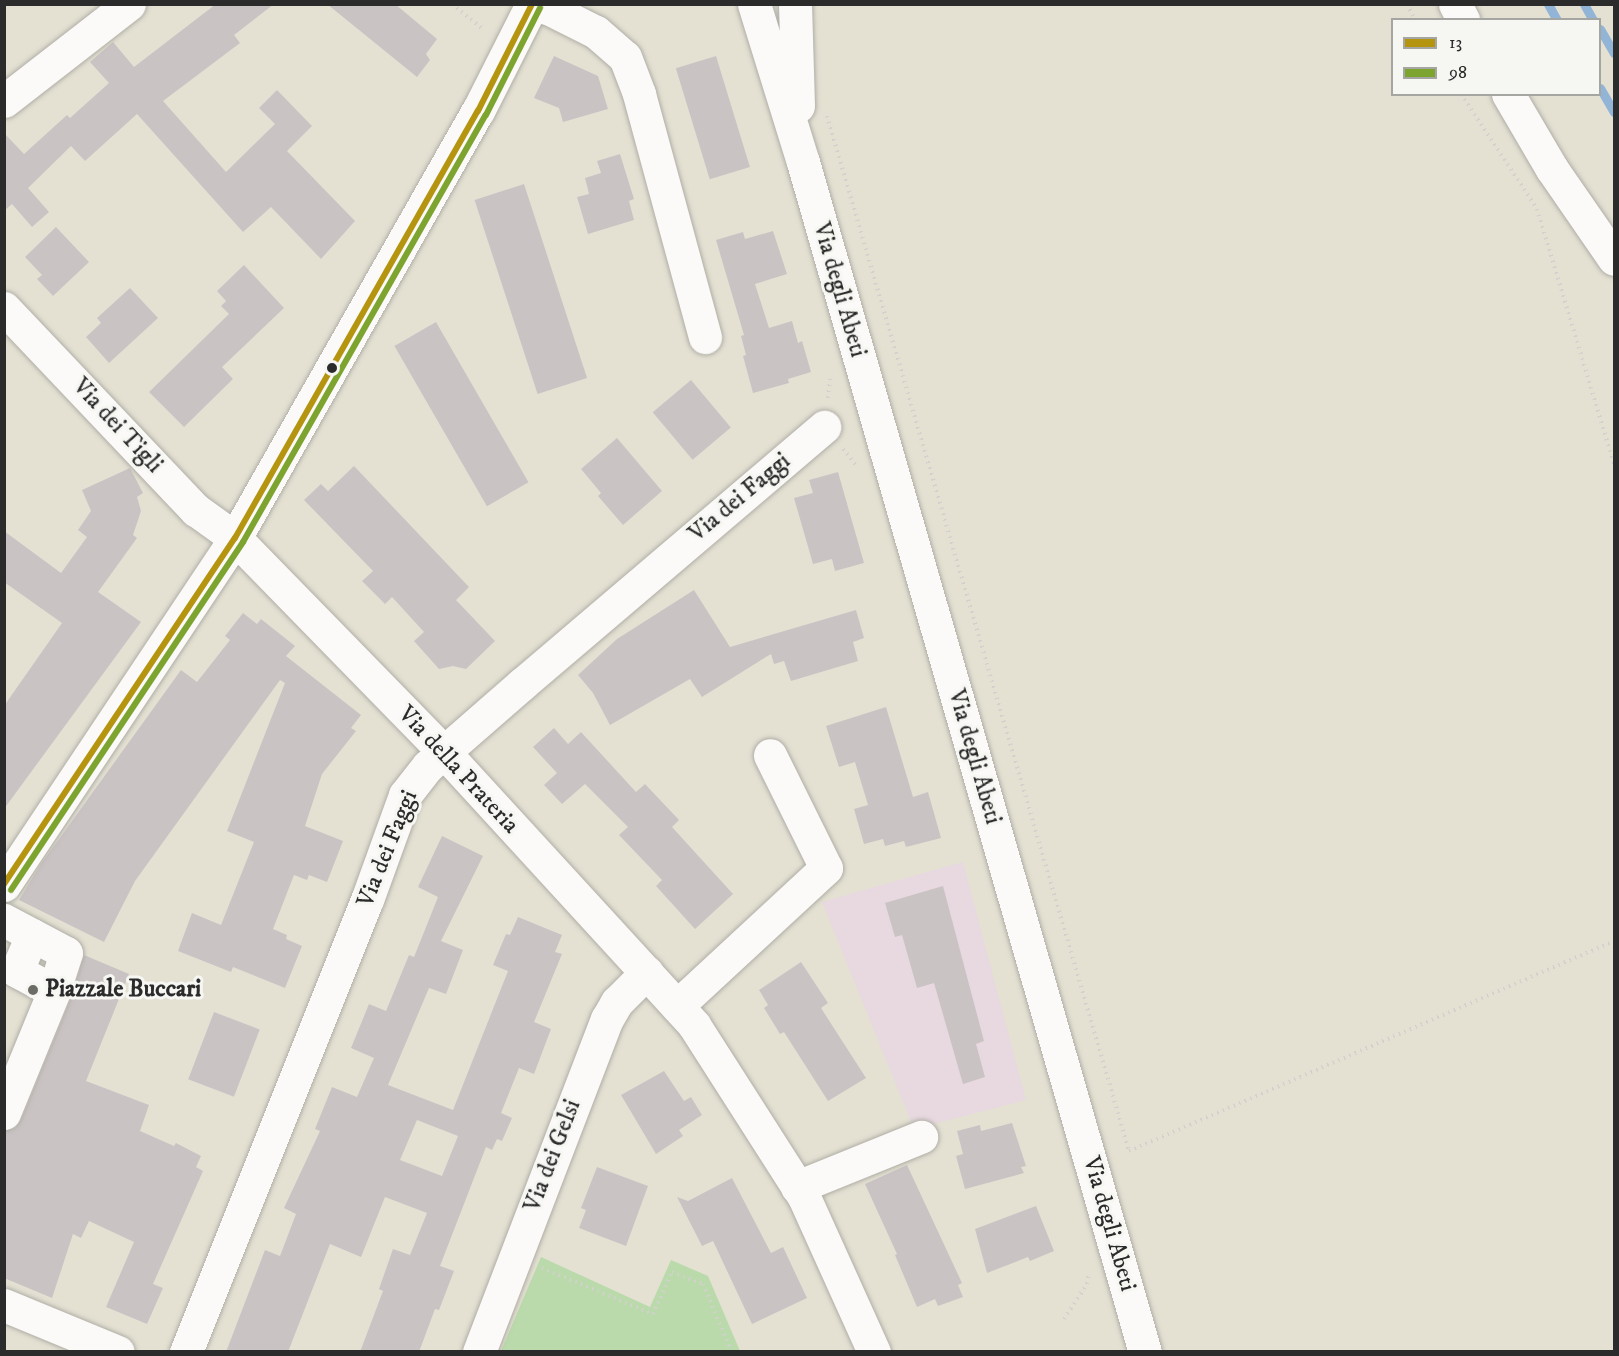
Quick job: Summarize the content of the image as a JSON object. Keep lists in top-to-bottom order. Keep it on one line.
{"streets":{"street":["Via degli Abeti","Via dei Tigli","Via dei Faggi","Via della Prateria","Via dei Gelsi"]},"crossings":[["Via dei Tigli","Via della Prateria"],["Via dei Faggi","Via della Prateria"],["Via della Prateria","Via dei Gelsi"]],"places":["Piazzale Buccari"],"lines":["transit line 13","transit line 98"],"legend":["13","98"]}
